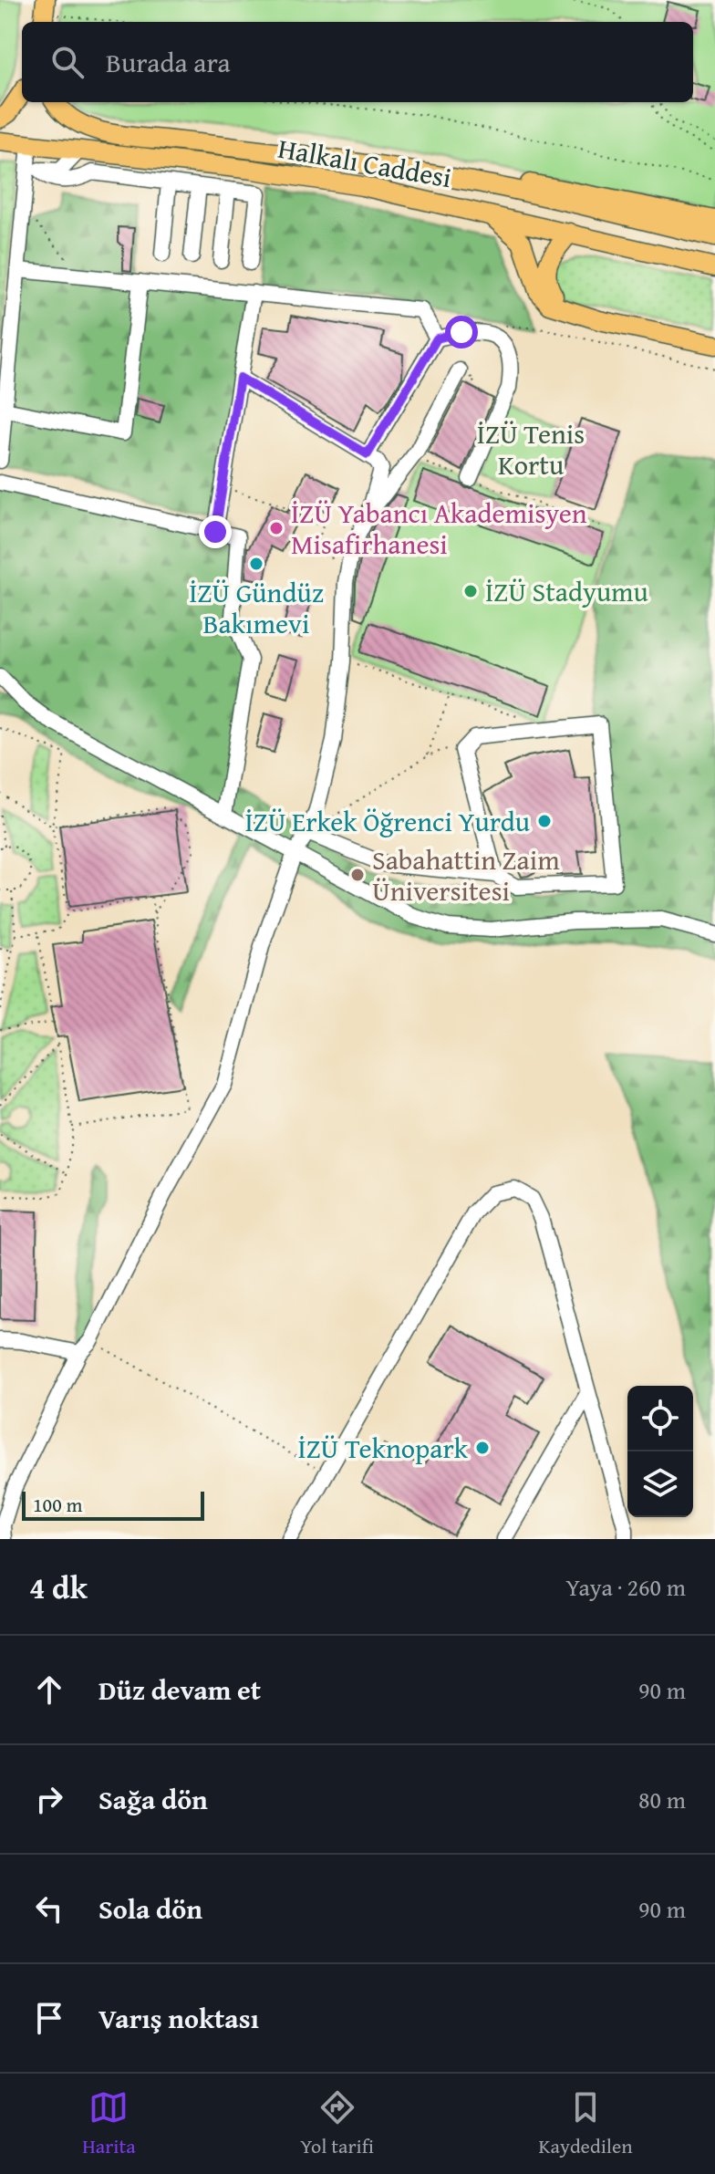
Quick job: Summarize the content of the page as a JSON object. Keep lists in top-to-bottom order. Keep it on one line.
{"streets":{"main road":["Halkalı Caddesi"]},"parks":["İZÜ Tenis Kortu"],"places":["İZÜ Yabancı Akademisyen Misafirhanesi","İZÜ Gündüz Bakımevi","İZÜ Stadyumu","İZÜ Erkek Öğrenci Yurdu","Sabahattin Zaim Üniversitesi","İZÜ Teknopark"],"scale_bar":"100 m","page":{"search":"Burada ara","scale":"100 m","heading":["4 dk","Yaya · 260 m"],"list":[["Düz devam et","90 m"],["Sağa dön","80 m"],["Sola dön","90 m"],"Varış noktası"],"nav":["Harita","Yol tarifi","Kaydedilen"]}}
